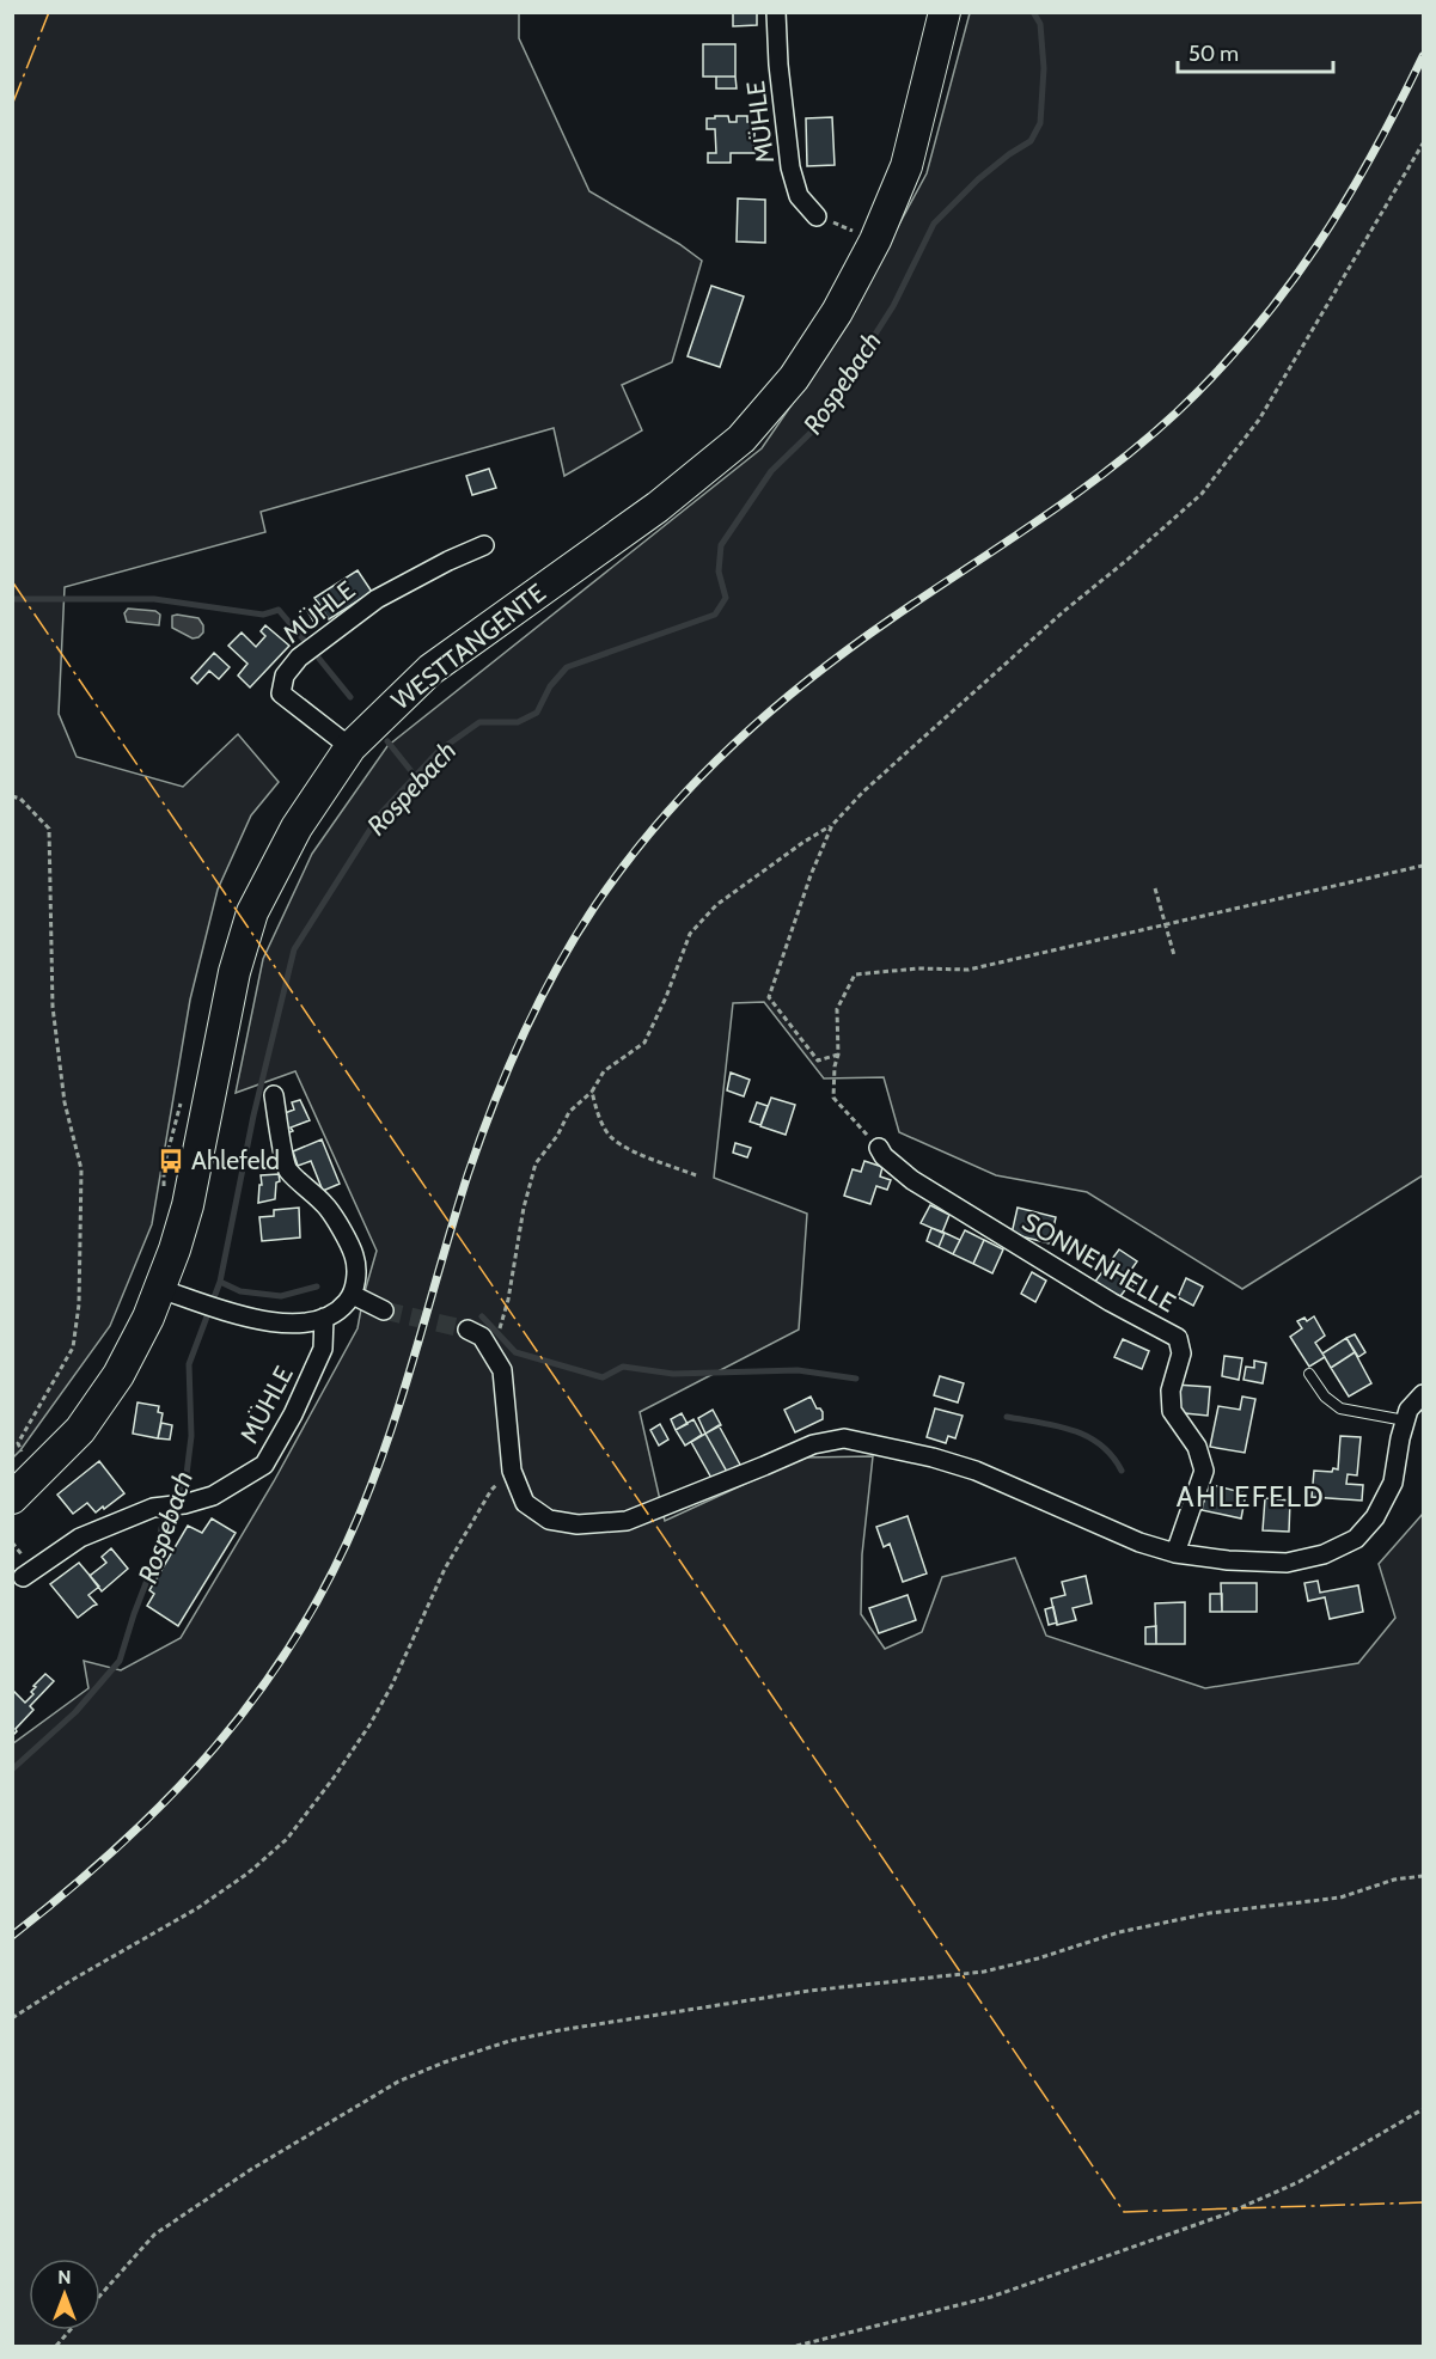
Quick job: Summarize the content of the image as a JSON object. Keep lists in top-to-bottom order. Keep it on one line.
{"streets":{"main road":["WESTTANGENTE"],"street":["MÜHLE","SONNENHELLE"]},"crossings":[["MÜHLE","WESTTANGENTE"]],"districts":["AHLEFELD"],"water":["Rospebach"],"places":{"bus stop":["Ahlefeld"]},"scale_bar":"50 m","north":"top"}
